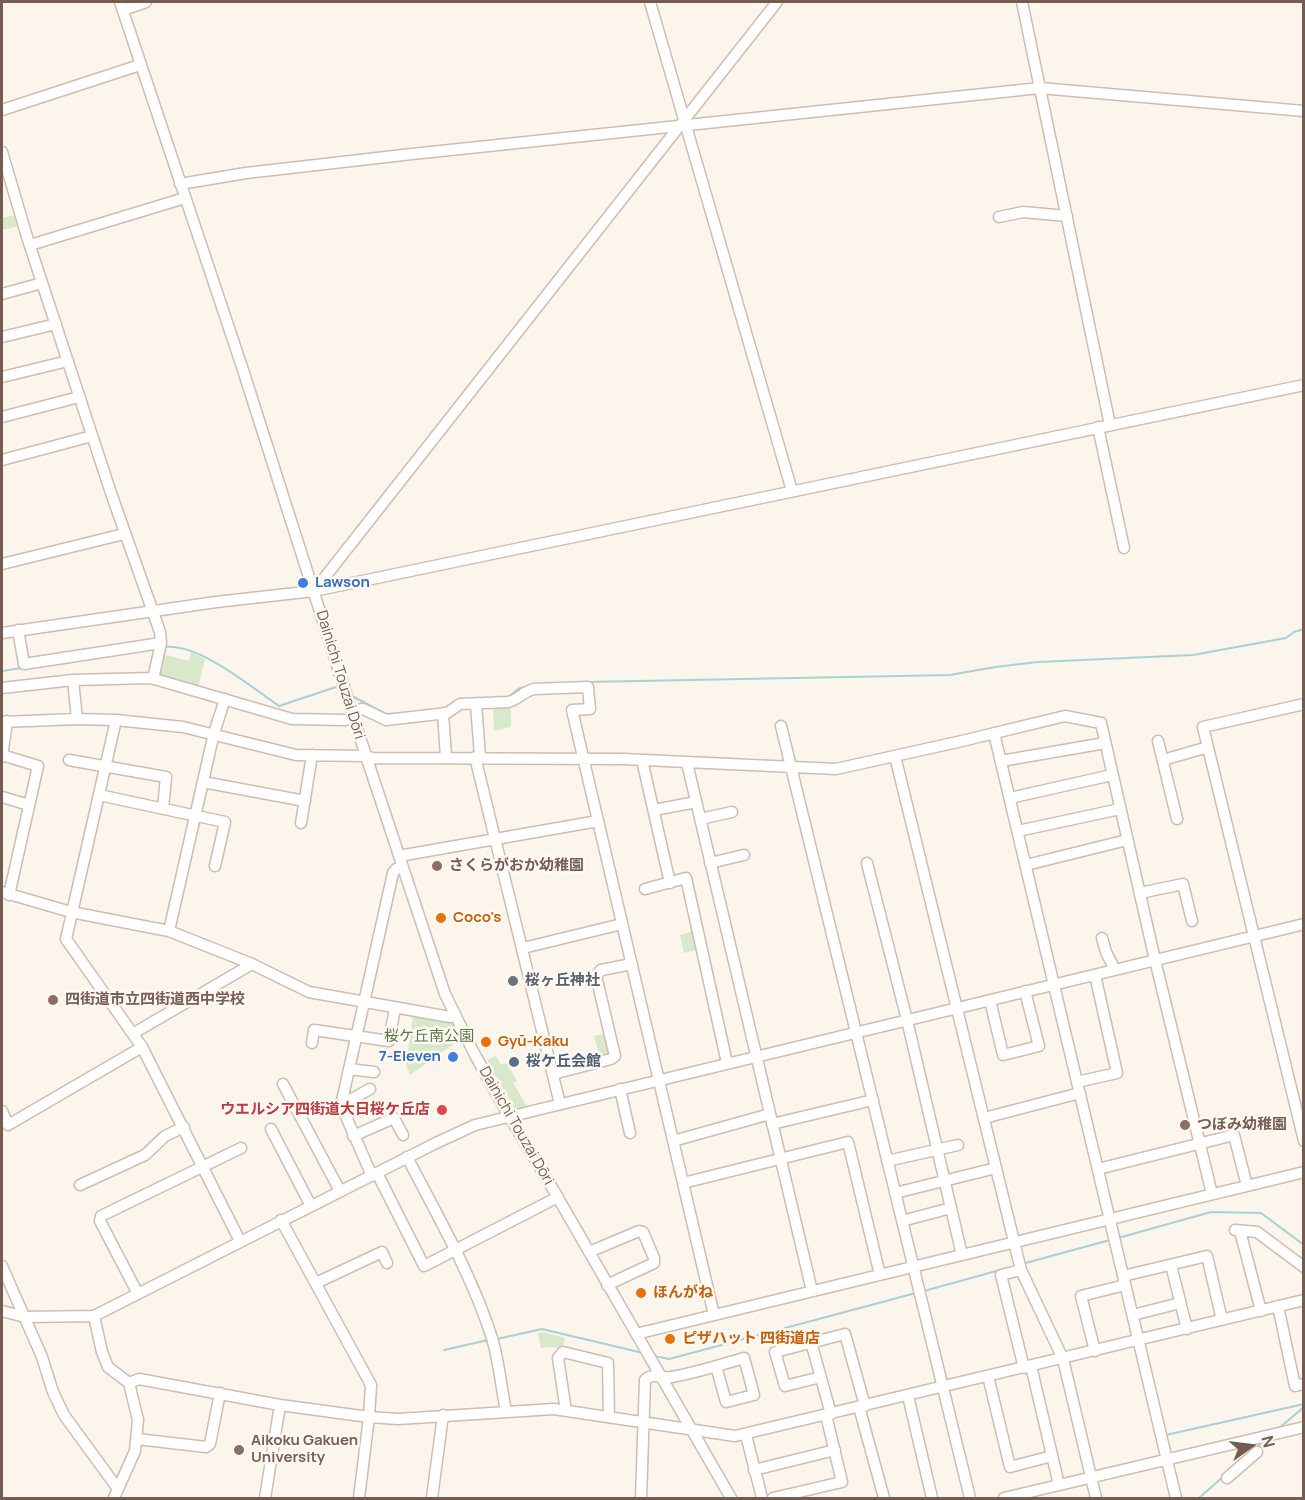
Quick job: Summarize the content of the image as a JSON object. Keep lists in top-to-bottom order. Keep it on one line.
{"streets":{"street":["Dainichi Touzai Dōri"]},"parks":["桜ケ丘南公園"],"places":["Lawson","さくらがおか幼稚園","Coco's","桜ヶ丘神社","四街道市立四街道西中学校","Gyū-Kaku","7-Eleven","桜ケ丘会館","ウエルシア四街道大日桜ケ丘店","つぼみ幼稚園","ほんがね","ピザハット 四街道店","Aikoku Gakuen University"],"north":"right"}
